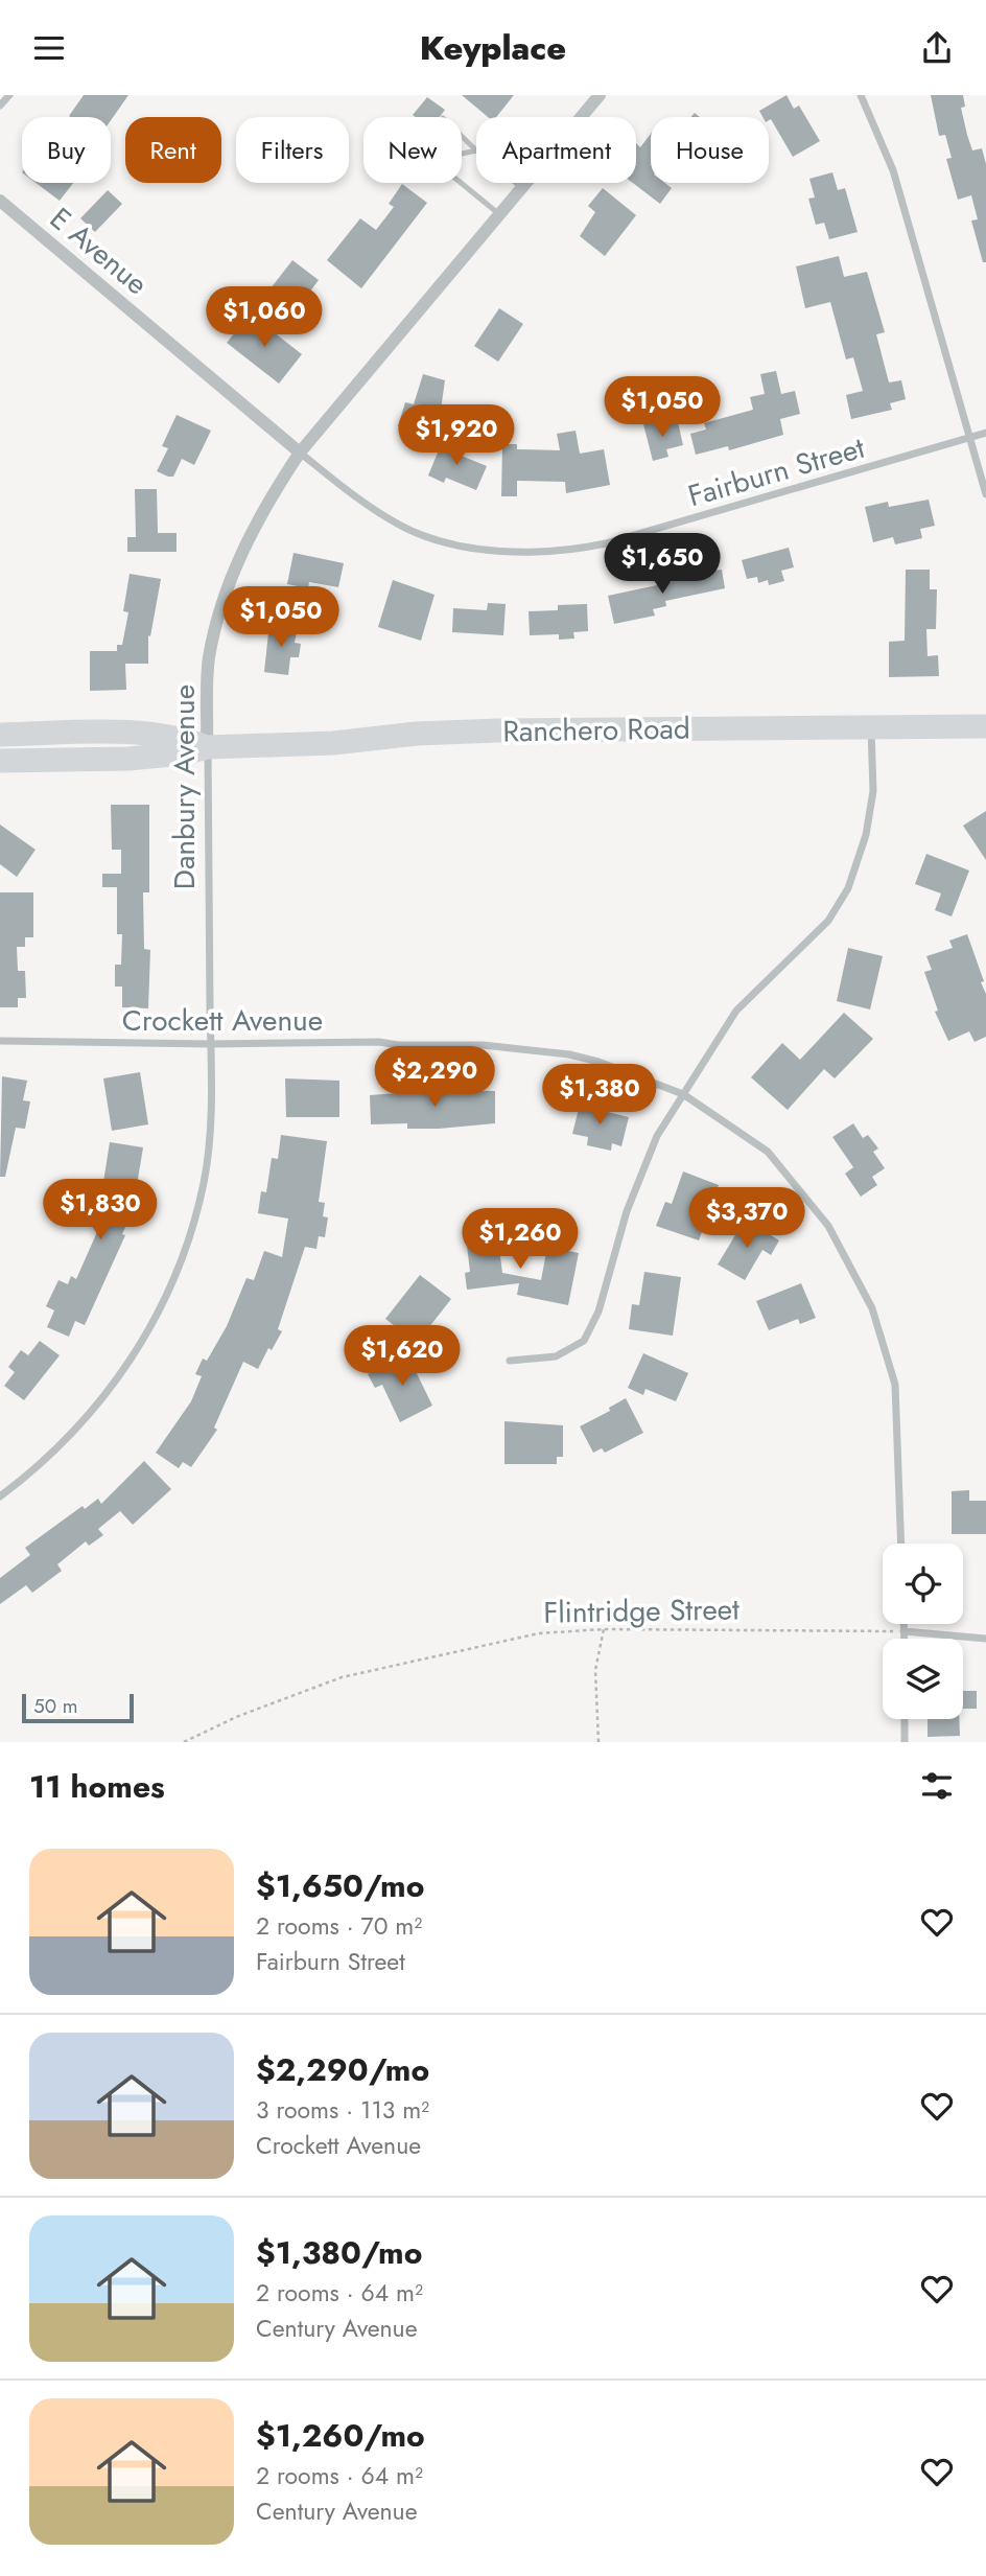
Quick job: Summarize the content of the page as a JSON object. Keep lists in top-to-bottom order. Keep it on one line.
{"streets":{"main road":["Ranchero Road"],"street":["E Avenue","Fairburn Street","Danbury Avenue","Crockett Avenue"],"path":["Flintridge Street"]},"crossings":[["E Avenue","Fairburn Street"],["E Avenue","Danbury Avenue"],["Fairburn Street","Danbury Avenue"],["Ranchero Road","Danbury Avenue"],["Danbury Avenue","Crockett Avenue"]],"scale_bar":"50 m","page":{"header":"Keyplace","chip":["Buy","Rent","Filters","New","Apartment","House"],"price":["$1,060","$1,050","$1,920","$1,650","$1,050","$2,290","$1,380","$1,830","$3,370","$1,260","$1,620"],"scale":"50 m","heading":"11 homes","list":[{"name":"$1,650/mo","note":"2 rooms · 70 m² · Fairburn Street"},{"name":"$2,290/mo","note":"3 rooms · 113 m² · Crockett Avenue"},{"name":"$1,380/mo","note":"2 rooms · 64 m² · Century Avenue"},{"name":"$1,260/mo","note":"2 rooms · 64 m² · Century Avenue"}]}}
